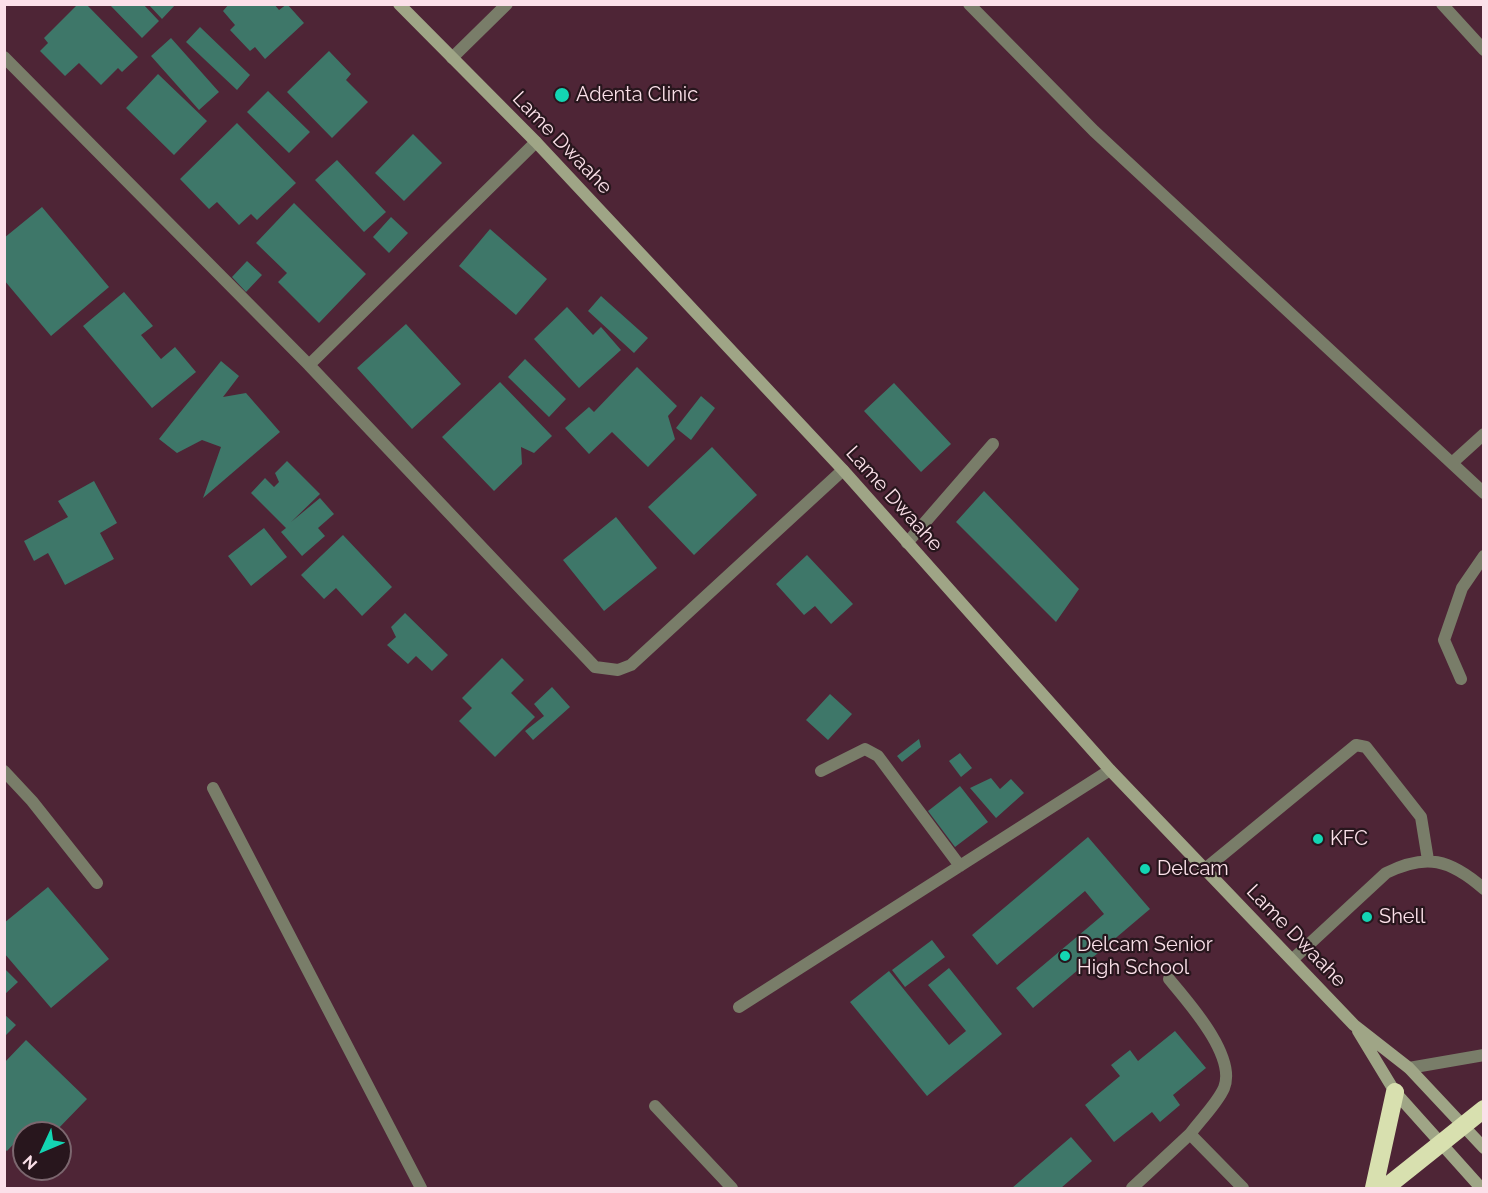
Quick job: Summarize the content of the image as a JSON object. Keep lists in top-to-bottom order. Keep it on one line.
{"streets":{"street":["Lame Dwaahe"]},"places":["Adenta Clinic","KFC","Delcam","Shell","Delcam Senior High School"],"north":"bottom left"}
